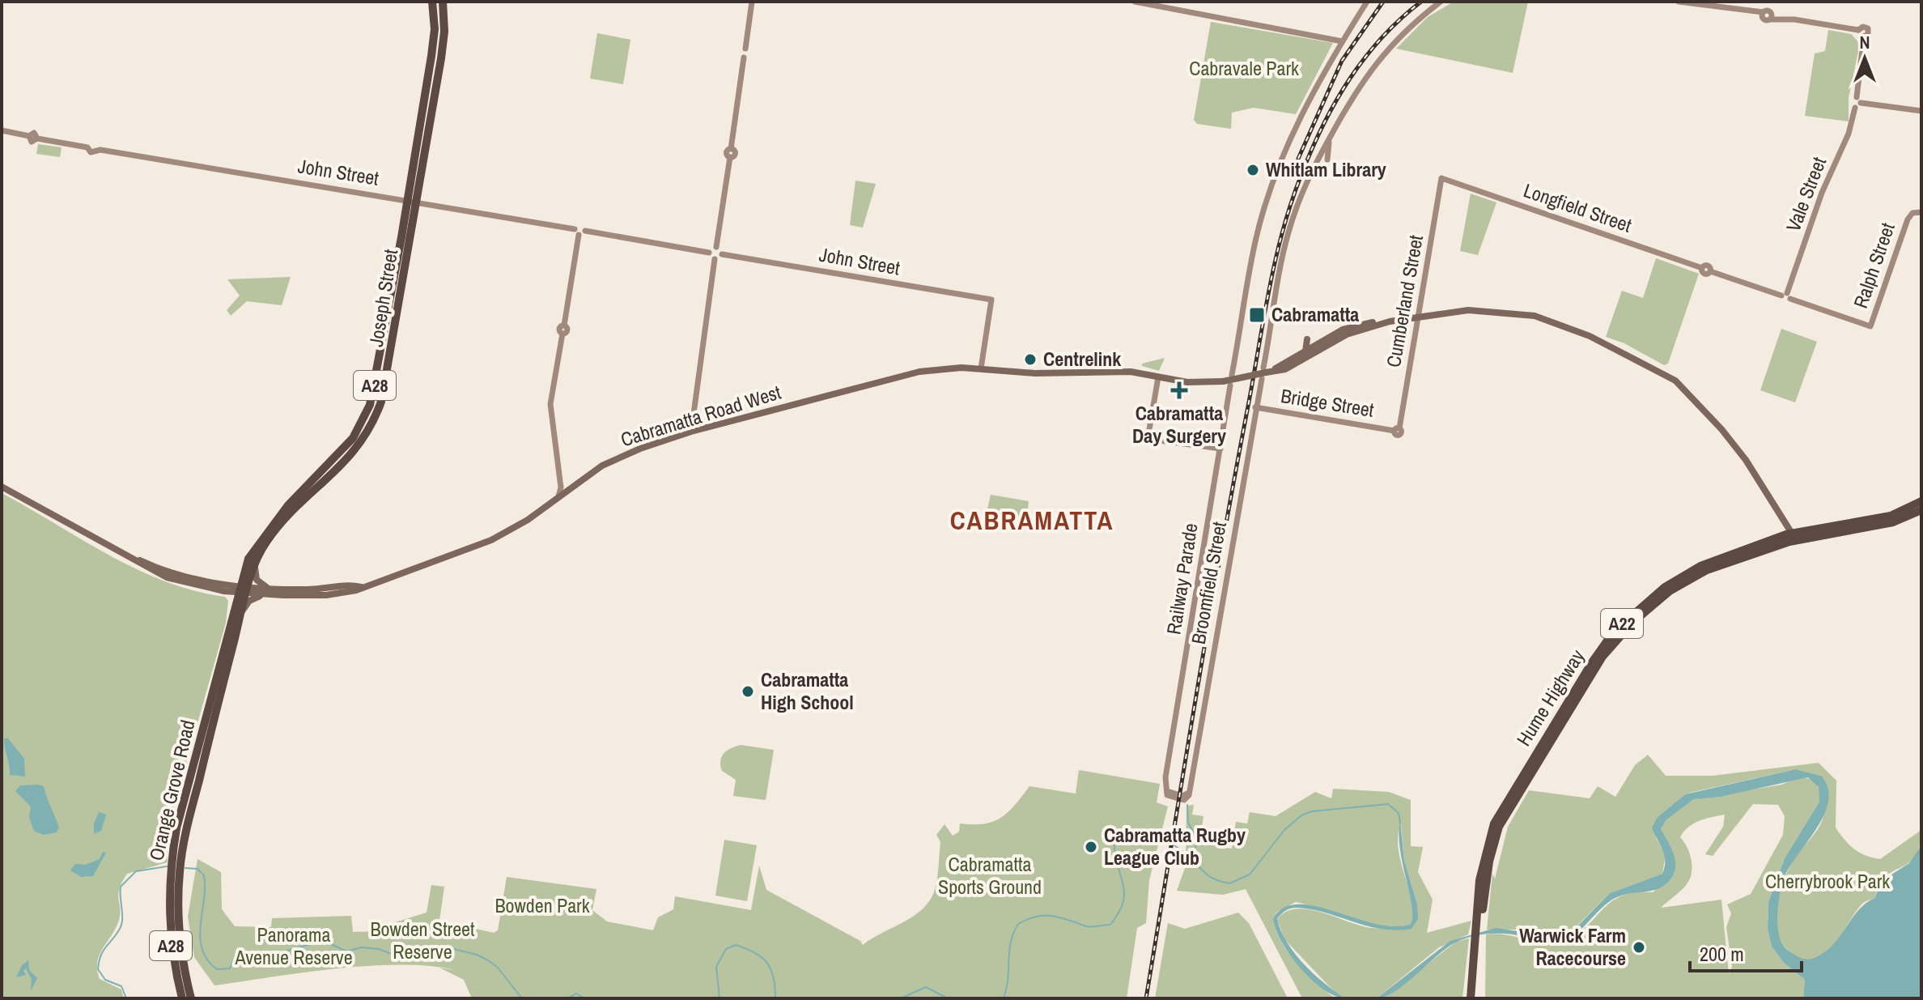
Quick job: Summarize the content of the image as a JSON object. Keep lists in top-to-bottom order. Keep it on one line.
{"streets":{"highway":["Joseph Street","A28","A22","Hume Highway","Orange Grove Road"],"main road":["Cabramatta Road West"],"street":["John Street","Vale Street","Longfield Street","Ralph Street","Cumberland Street","Bridge Street","Railway Parade","Broomfield Street"]},"crossings":[["John Street","Joseph Street"],["John Street","Cabramatta Road West"],["Vale Street","Longfield Street"],["Vale Street","Ralph Street"],["Longfield Street","Ralph Street"],["Longfield Street","Cumberland Street"],["Joseph Street","Cabramatta Road West"],["Joseph Street","Orange Grove Road"],["Cumberland Street","Bridge Street"],["Bridge Street","Broomfield Street"],["Cabramatta Road West","Broomfield Street"],["Cabramatta Road West","Orange Grove Road"],["Railway Parade","Broomfield Street"]],"districts":["CABRAMATTA"],"parks":["Cabravale Park","Cabramatta Sports Ground","Cherrybrook Park","Bowden Park","Bowden Street Reserve","Panorama Avenue Reserve"],"places":{"other":["Whitlam Library","Centrelink","Cabramatta High School","Cabramatta Rugby League Club","Warwick Farm Racecourse"],"transit":["Cabramatta"],"health":["Cabramatta Day Surgery"]},"scale_bar":"200 m","north":"top"}
